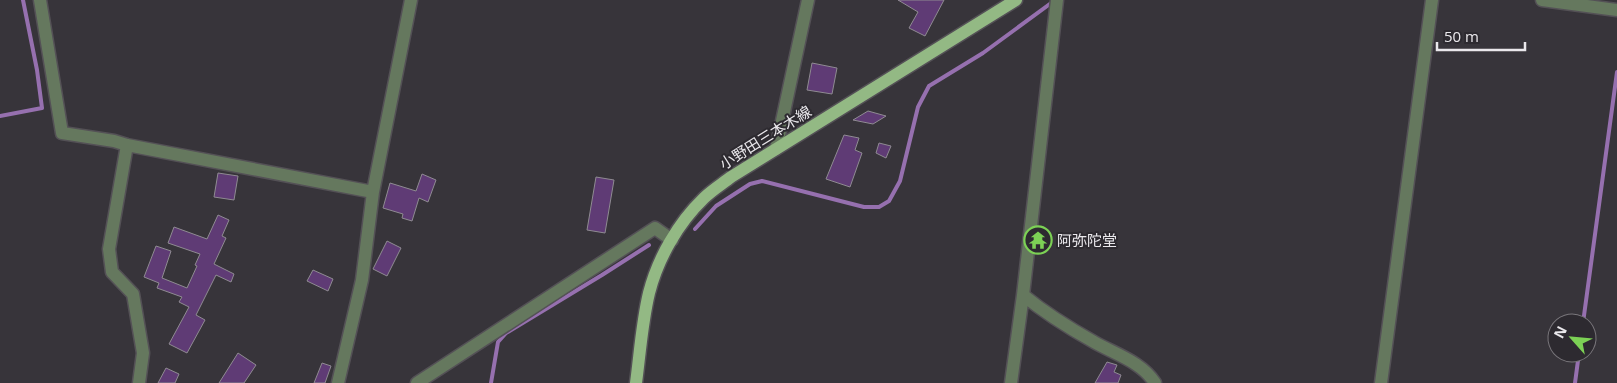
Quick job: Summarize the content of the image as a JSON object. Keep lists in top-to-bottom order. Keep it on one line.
{"streets":{"main road":["小野田三本木線"]},"places":{"temple":["阿弥陀堂"]},"scale_bar":"50 m","north":"top left"}
